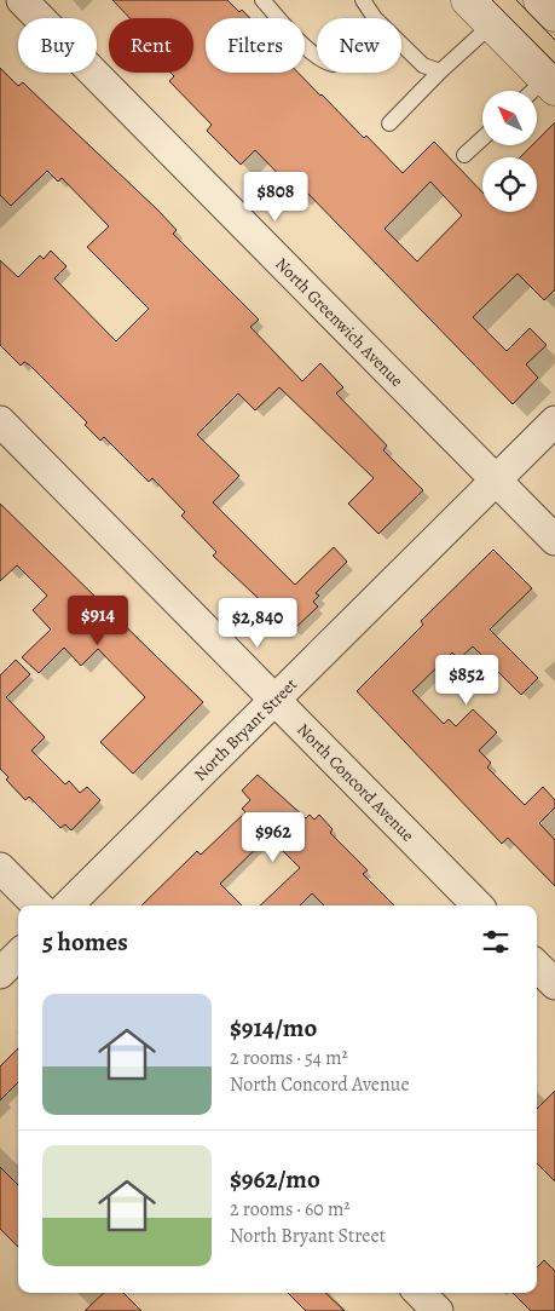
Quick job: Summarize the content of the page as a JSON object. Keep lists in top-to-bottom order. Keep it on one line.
{"streets":{"street":["North Greenwich Avenue","North Bryant Street","North Concord Avenue"]},"crossings":[["North Greenwich Avenue","North Bryant Street"],["North Bryant Street","North Concord Avenue"]],"north":"top left","page":{"chip":["Buy","Rent","Filters","New"],"price":["$808","$914","$2,840","$852","$962"],"heading":"5 homes","list":[{"name":"$914/mo","note":"2 rooms · 54 m² · North Concord Avenue"},{"name":"$962/mo","note":"2 rooms · 60 m² · North Bryant Street"}]}}
